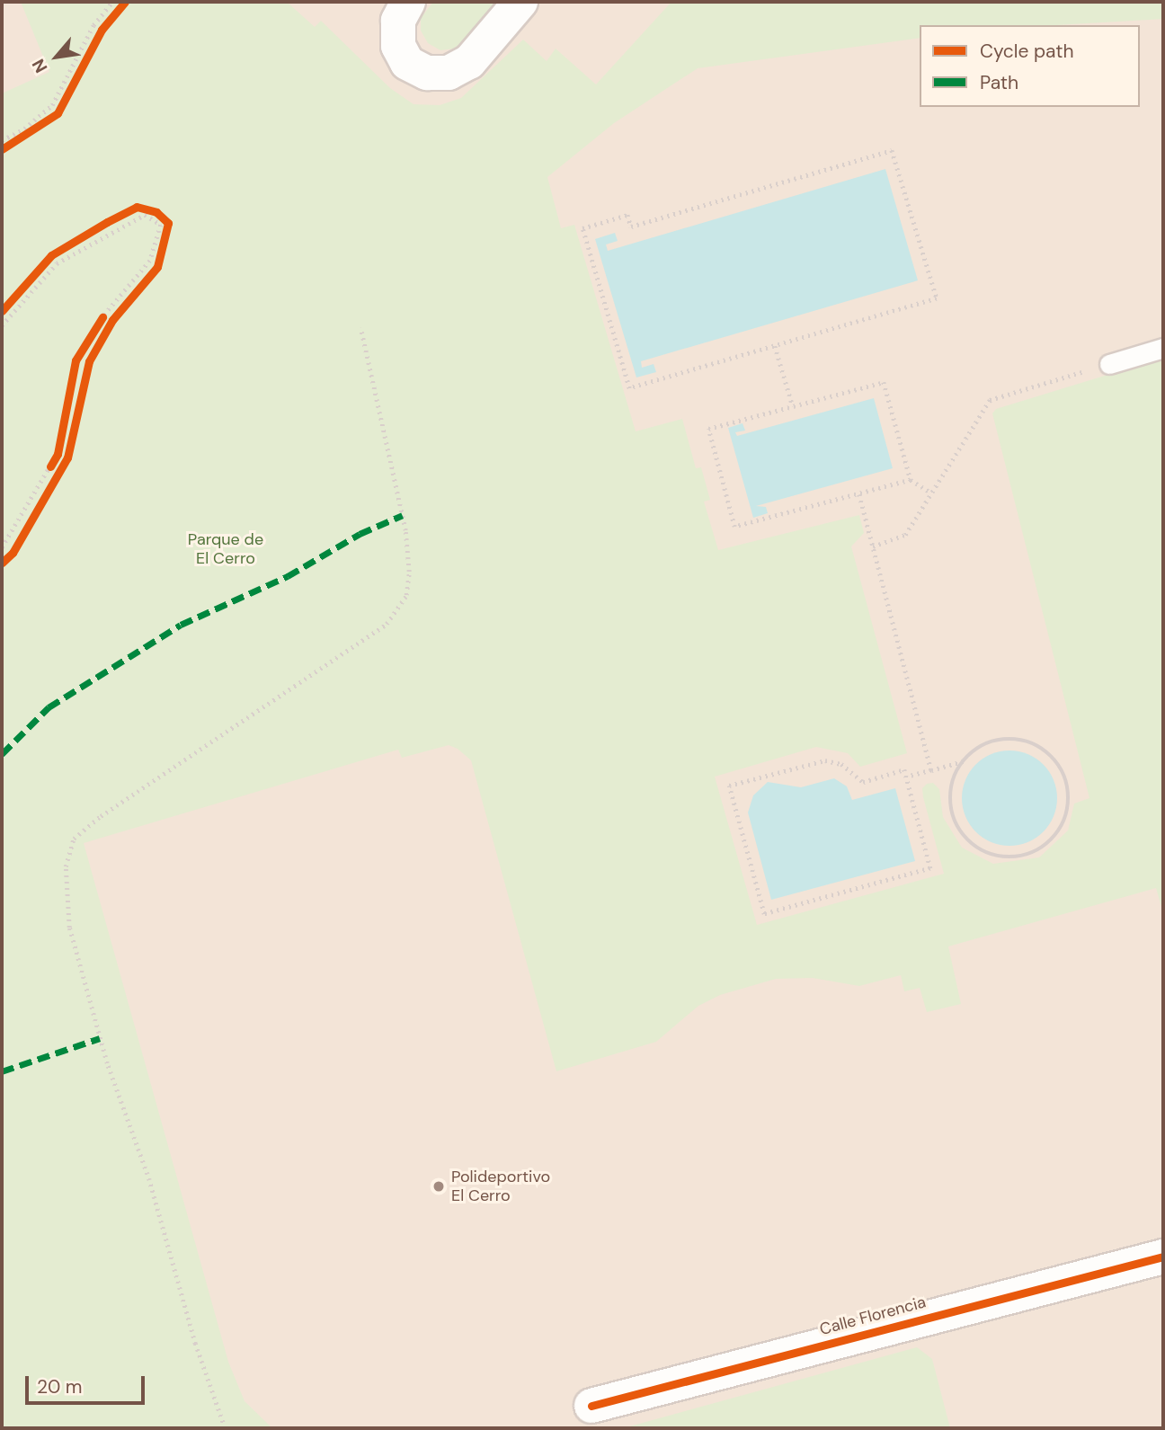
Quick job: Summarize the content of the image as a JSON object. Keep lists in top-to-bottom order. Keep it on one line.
{"streets":{"street":["Calle Florencia"]},"parks":["Parque de El Cerro"],"places":["Polideportivo El Cerro"],"legend":["Cycle path","Path"],"scale_bar":"20 m","north":"bottom left"}
